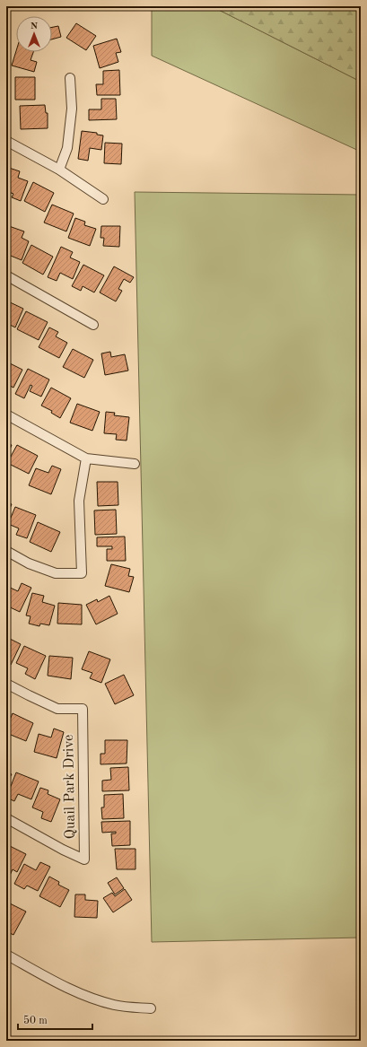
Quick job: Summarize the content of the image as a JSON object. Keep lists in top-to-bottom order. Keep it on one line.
{"streets":{"street":["Quail Park Drive"]},"scale_bar":"50 m","north":"top"}
